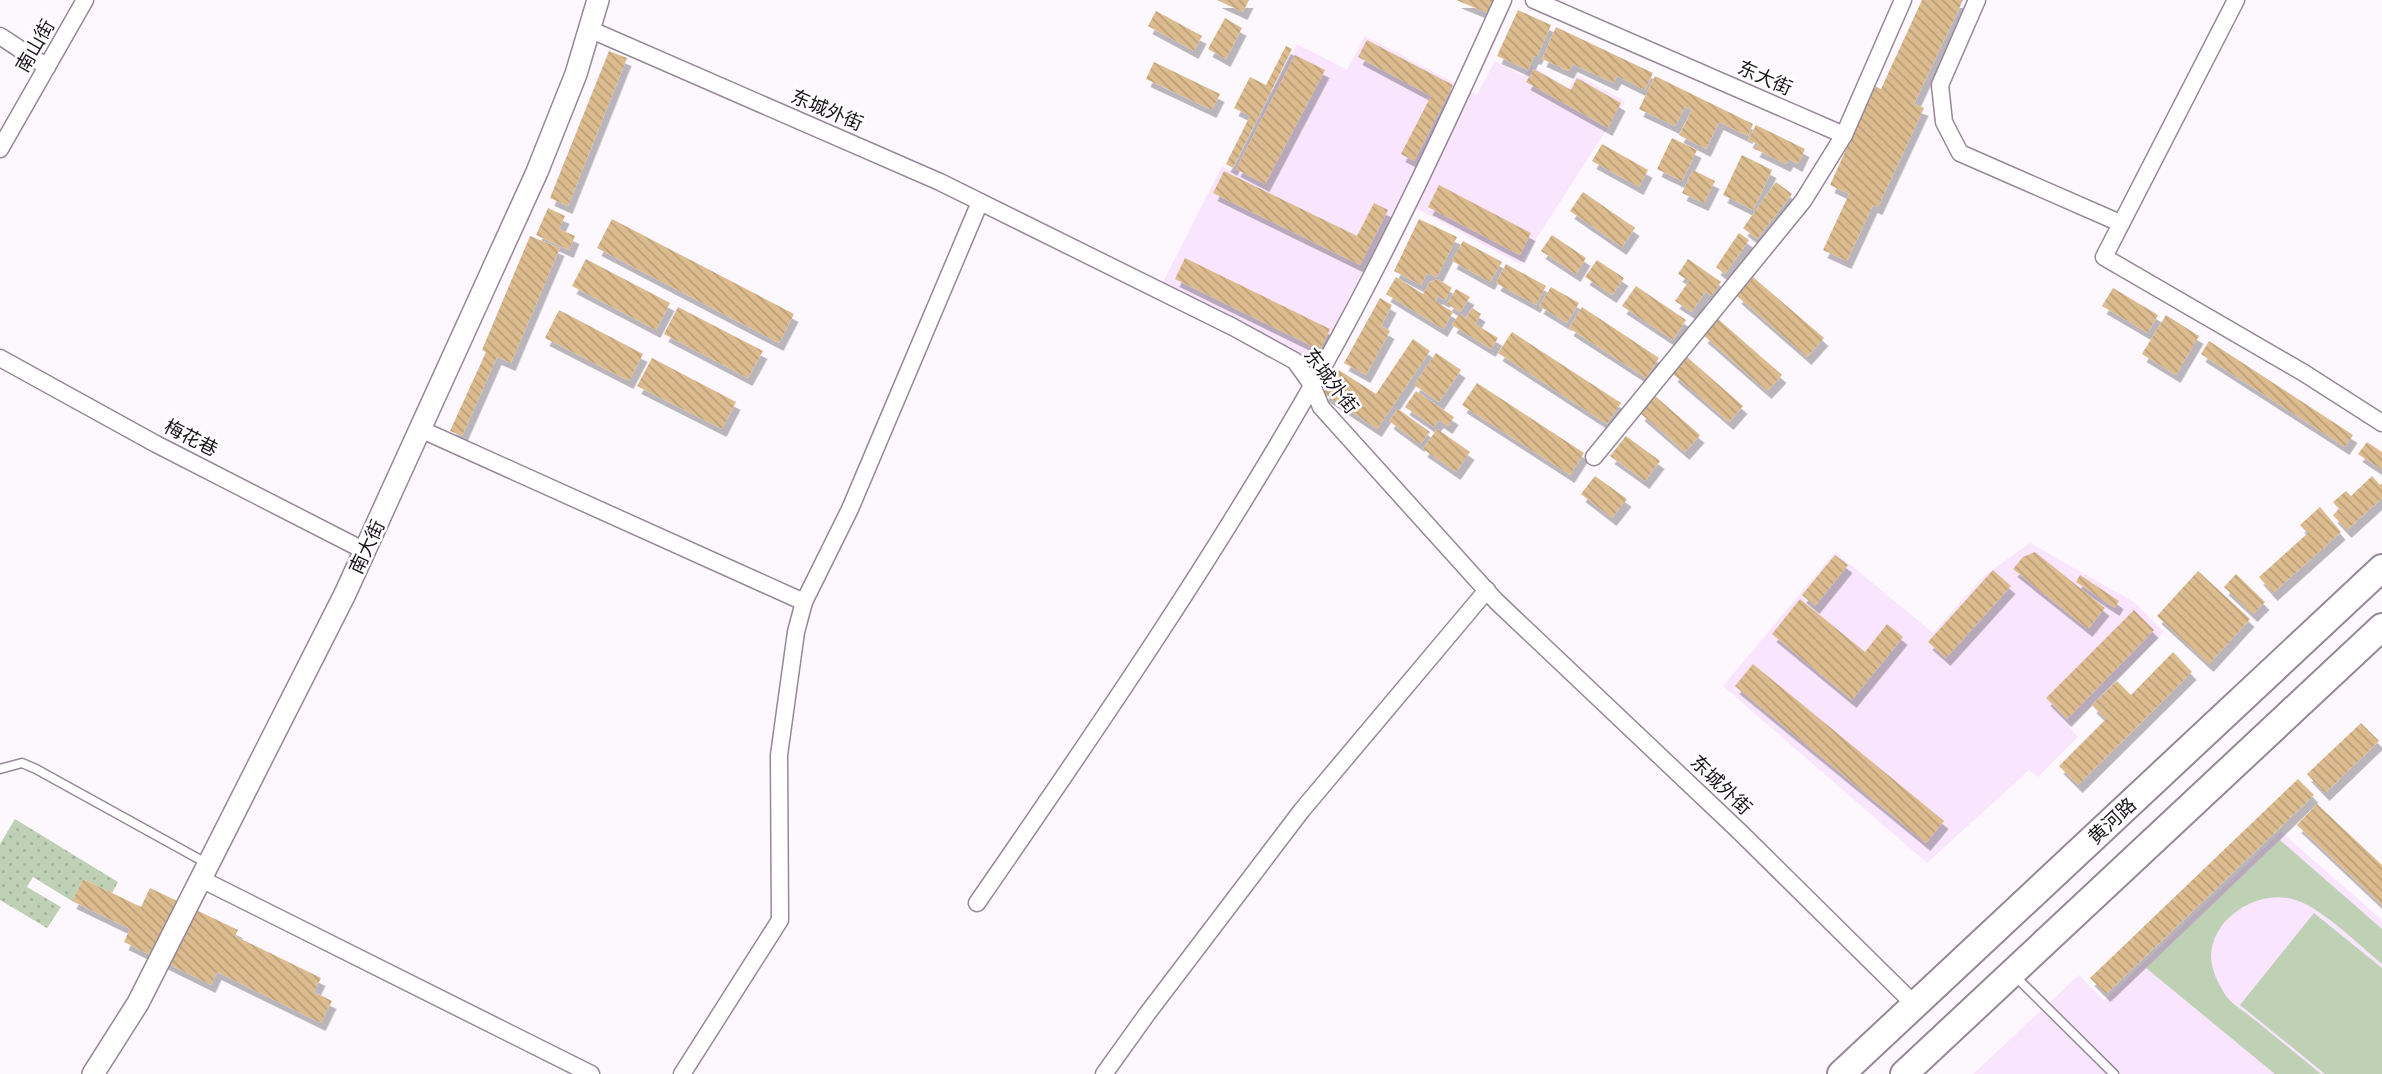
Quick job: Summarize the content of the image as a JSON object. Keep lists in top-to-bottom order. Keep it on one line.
{"streets":{"main road":["黄河路"],"street":["南山街","东大街","东城外街","梅花巷","南大街"]},"crossings":[["东城外街","南大街"],["东城外街","黄河路"],["梅花巷","南大街"]]}
